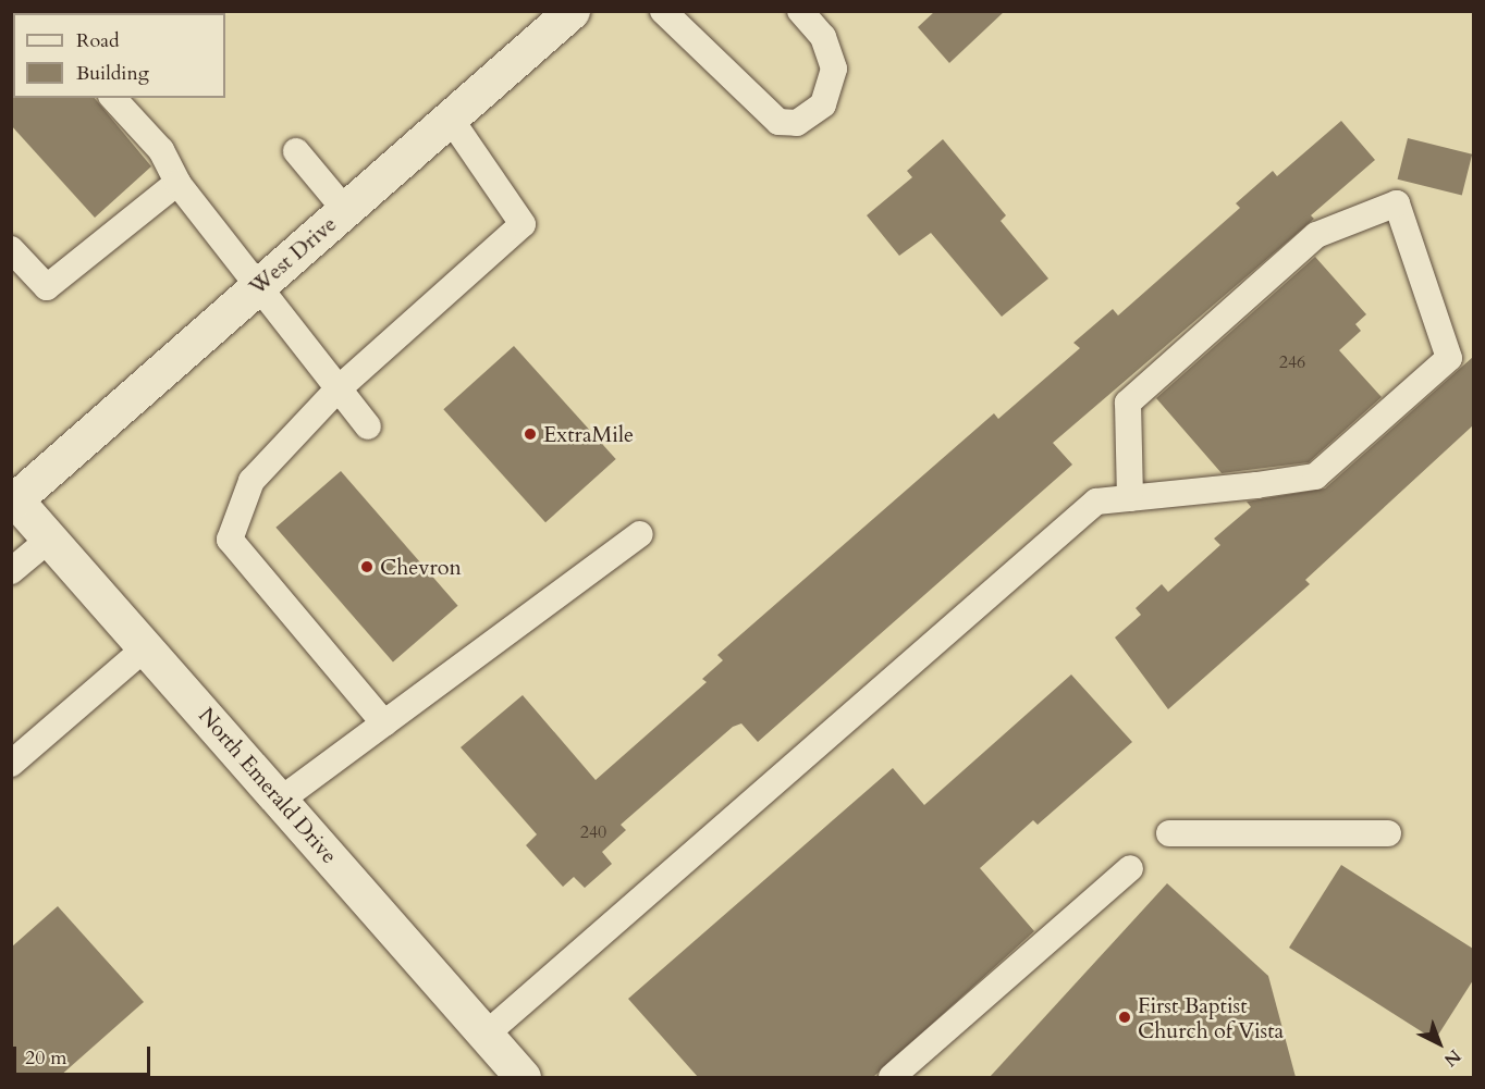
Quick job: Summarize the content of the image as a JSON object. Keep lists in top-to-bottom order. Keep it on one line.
{"streets":{"main road":["West Drive","North Emerald Drive"]},"crossings":[["West Drive","North Emerald Drive"]],"places":["ExtraMile","Chevron","First Baptist Church of Vista"],"house_numbers":["246","240"],"legend":["Road","Building"],"scale_bar":"20 m","north":"bottom right"}
